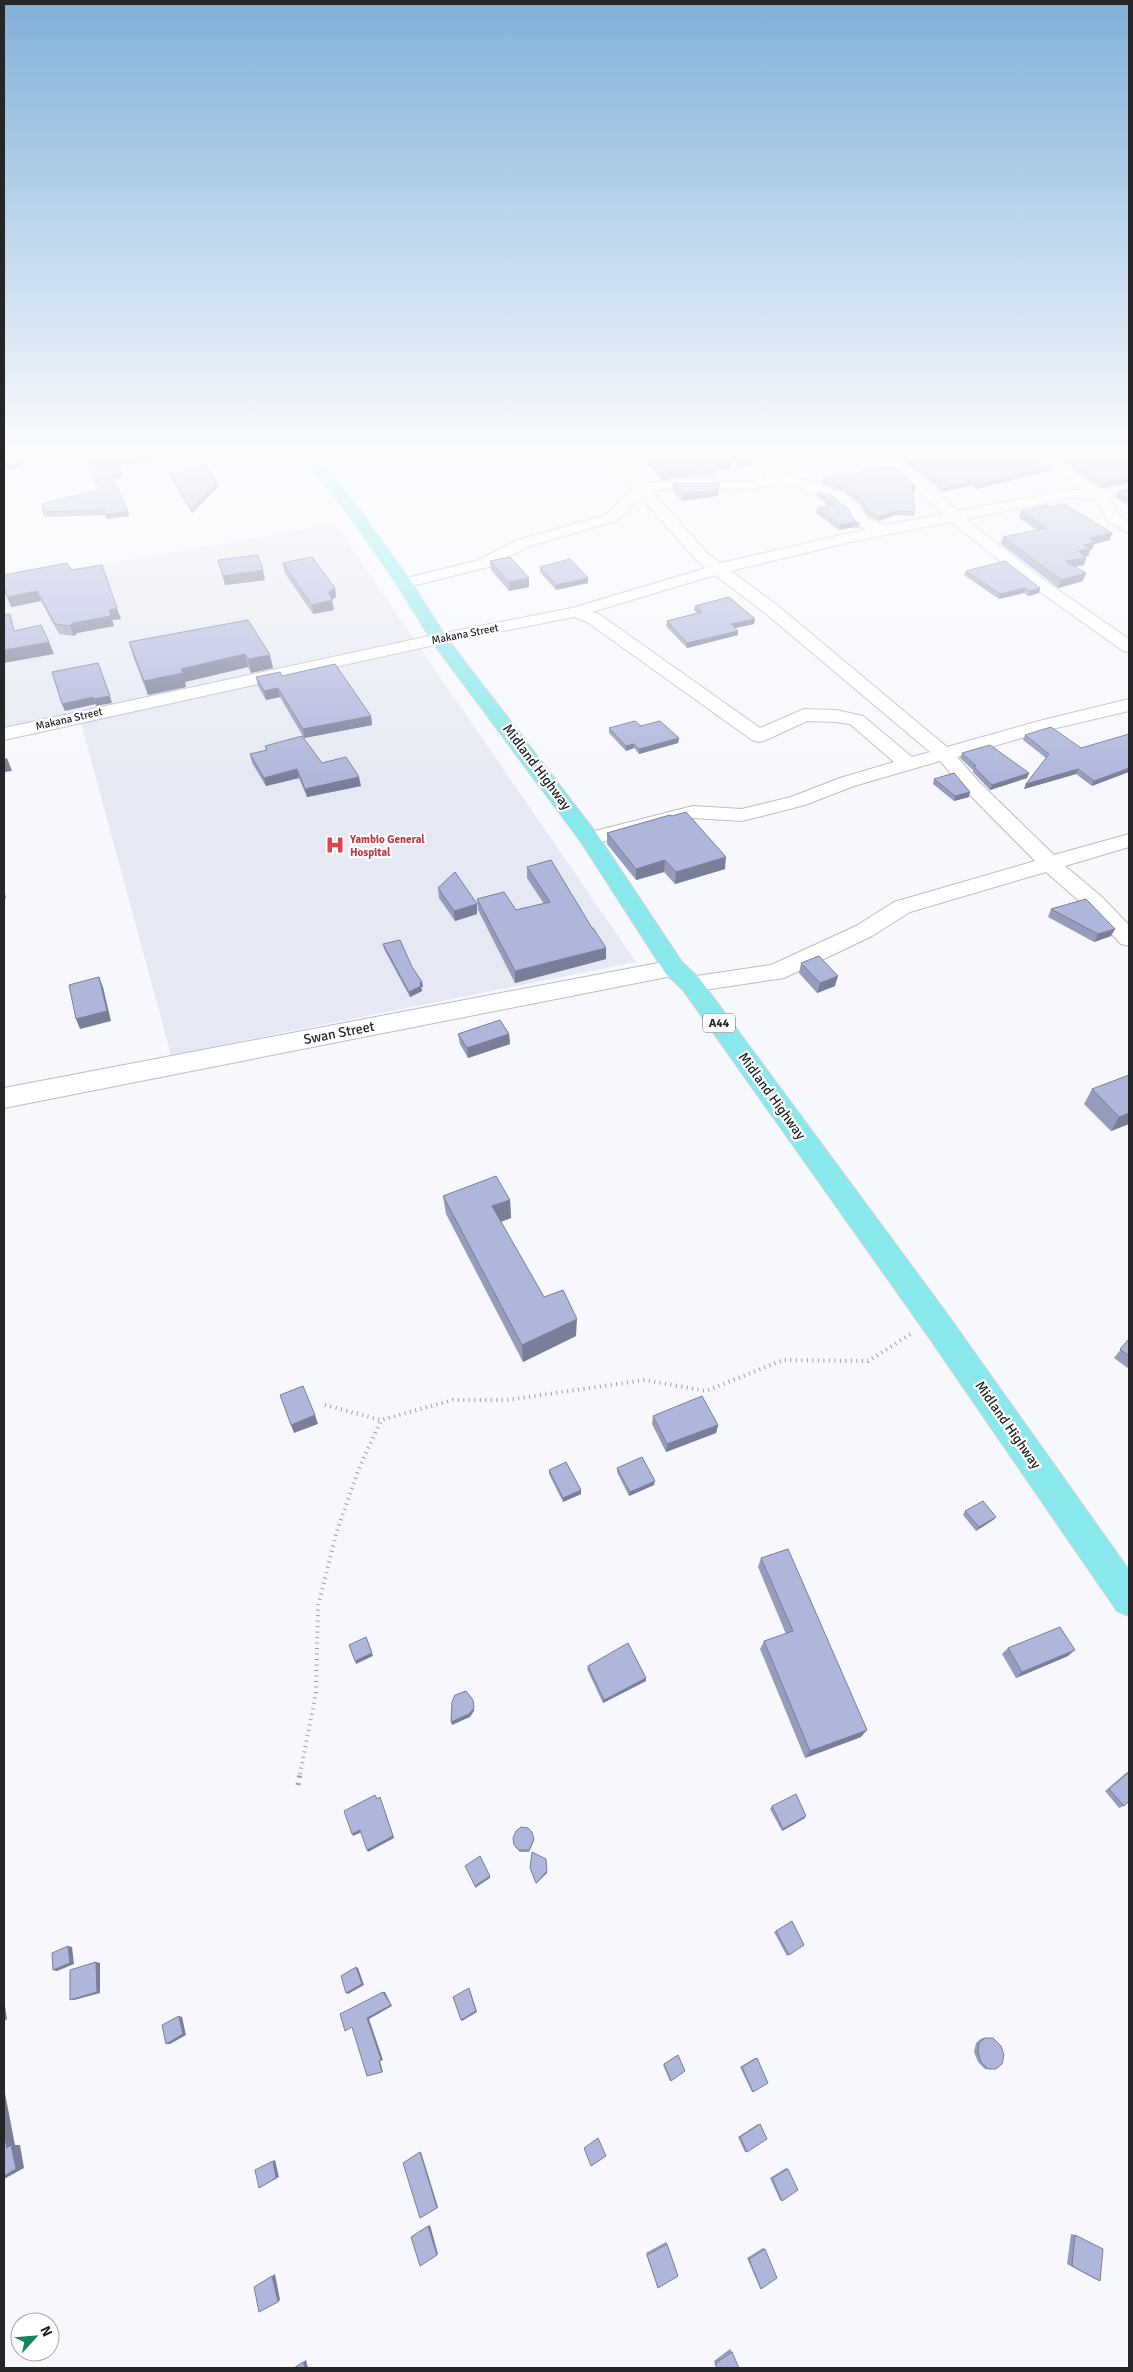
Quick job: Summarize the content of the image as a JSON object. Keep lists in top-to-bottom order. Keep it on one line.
{"streets":{"main road":["Midland Highway","A44"],"street":["Makana Street","Swan Street"]},"crossings":[["Makana Street","Midland Highway"],["Midland Highway","Swan Street"]],"places":{"hospital":["Yambio General Hospital"]},"north":"top right"}
